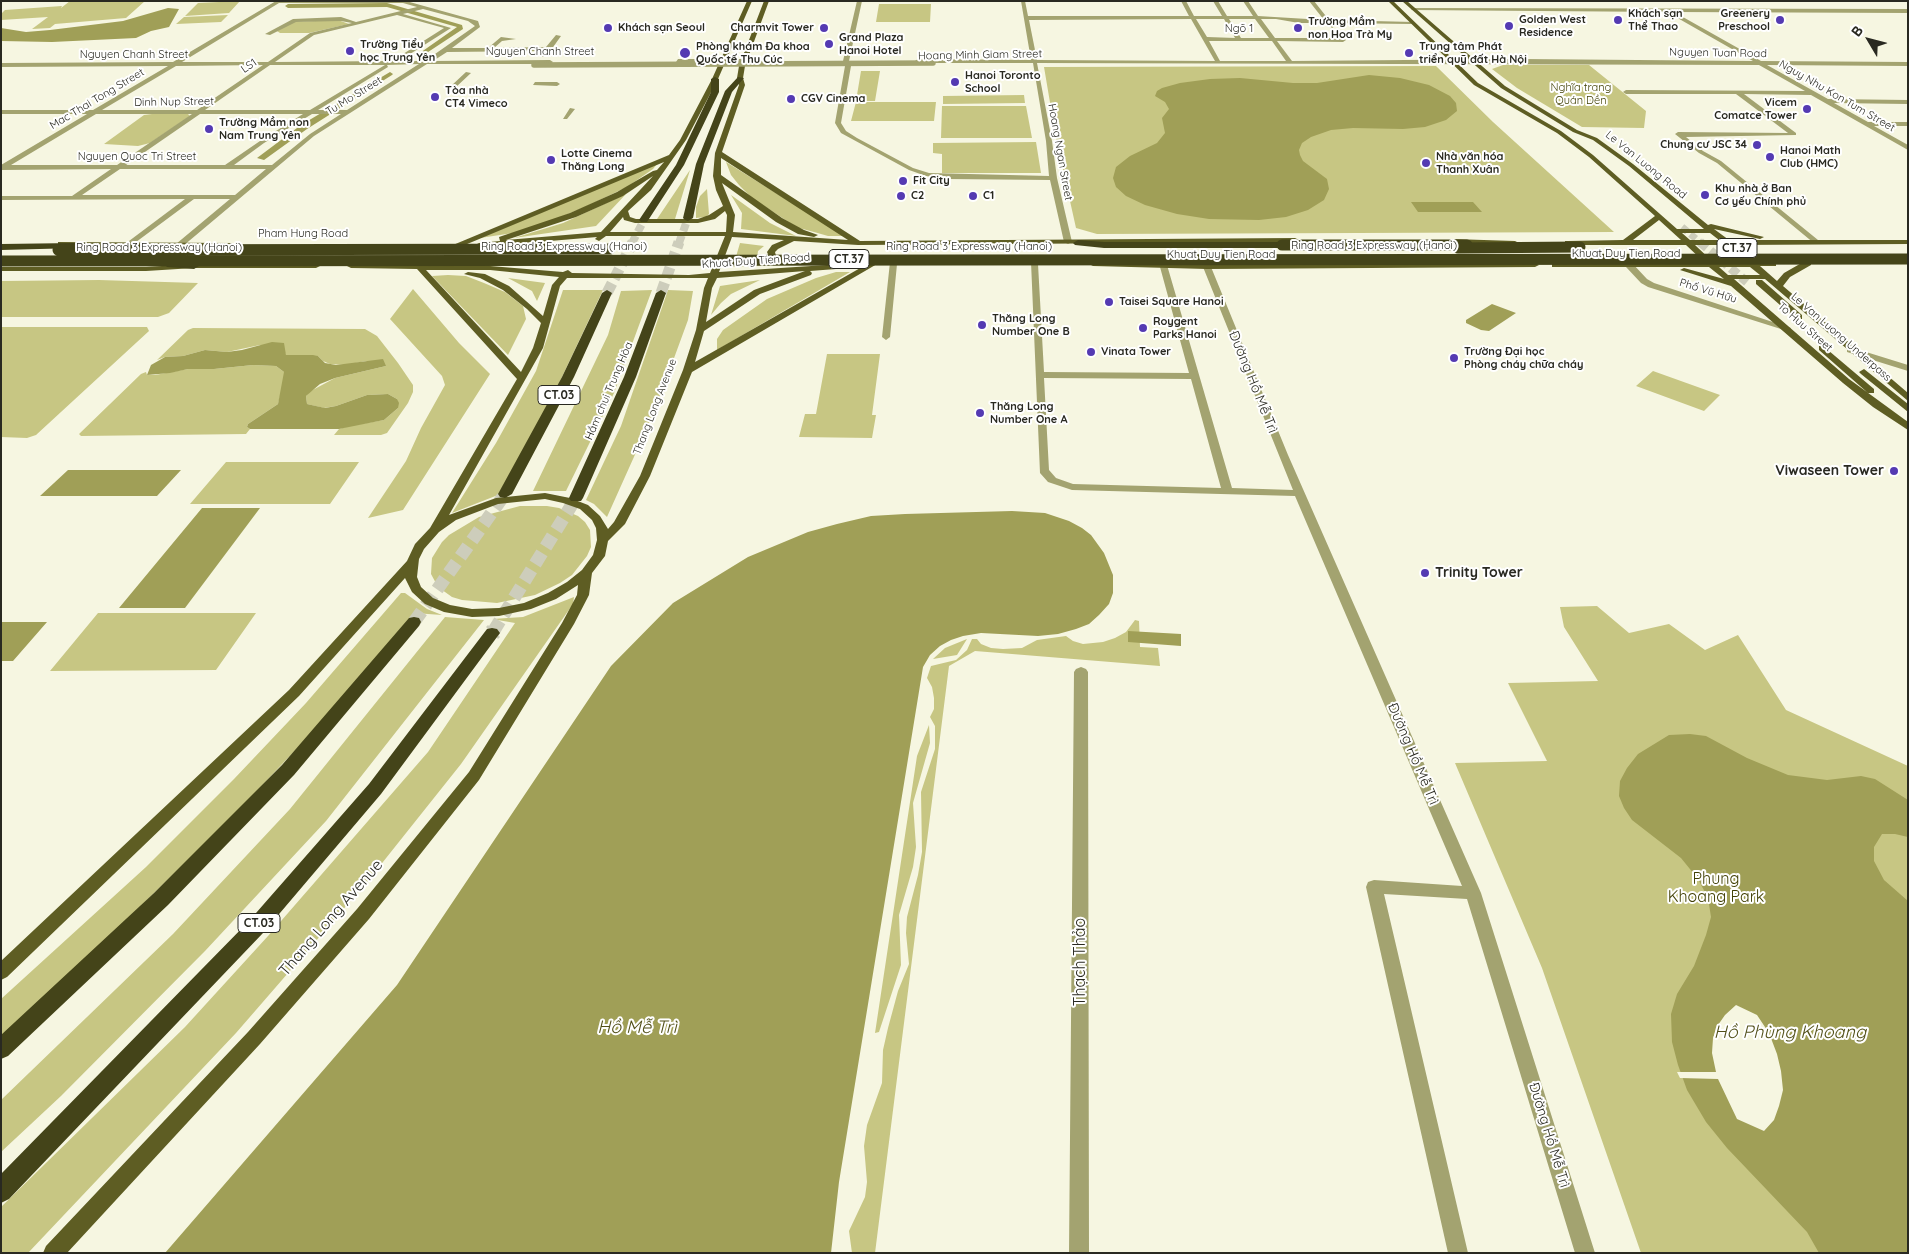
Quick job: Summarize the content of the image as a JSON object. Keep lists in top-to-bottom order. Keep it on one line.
{"streets":{"highway":["Ring Road 3 Expressway (Hanoi)","CT.37","Hầm chui Trung Hòa","CT.03"],"main road":["Pham Hung Road","Khuat Duy Tien Road","To Huu Street","Le Van Luong Underpass","Thang Long Avenue"],"street":["Ngõ 1","Nguyen Chanh Street","Nguyen Tuan Road","Hoang Minh Giam Street","LS1","Tu Mo Street","Nguy Nhu Kon Tum Street","Mac Thai Tong Street","Dinh Nup Street","Hoang Ngan Street","Nguyen Quoc Tri Street","Phố Vũ Hữu","Đường Hồ Mễ Trì","Thạch Thảo"]},"crossings":[["Nguyen Chanh Street","Hoang Minh Giam Street"],["Nguyen Chanh Street","LS1"],["Nguyen Chanh Street","Tu Mo Street"],["Nguyen Chanh Street","Mac Thai Tong Street"],["Nguyen Tuan Road","Hoang Minh Giam Street"],["Nguyen Tuan Road","Nguy Nhu Kon Tum Street"],["Hoang Minh Giam Street","Hoang Ngan Street"],["LS1","Tu Mo Street"],["LS1","Dinh Nup Street"],["LS1","Nguyen Quoc Tri Street"],["Tu Mo Street","Mac Thai Tong Street"],["Tu Mo Street","Dinh Nup Street"],["Tu Mo Street","Nguyen Quoc Tri Street"],["Tu Mo Street","Pham Hung Road"],["Mac Thai Tong Street","Dinh Nup Street"],["Mac Thai Tong Street","Nguyen Quoc Tri Street"],["Hoang Ngan Street","Khuat Duy Tien Road"],["Pham Hung Road","Ring Road 3 Expressway (Hanoi)"],["Pham Hung Road","Khuat Duy Tien Road"],["Khuat Duy Tien Road","Phố Vũ Hữu"],["Khuat Duy Tien Road","To Huu Street"],["Khuat Duy Tien Road","Đường Hồ Mễ Trì"],["Khuat Duy Tien Road","Thang Long Avenue"],["Phố Vũ Hữu","To Huu Street"],["To Huu Street","Le Van Luong Underpass"]],"water":["Hồ Mễ Trì","Hồ Phùng Khoang"],"parks":["Nghĩa trang Quán Dền","Phung Khoang Park"],"places":["Khách sạn Thể Thao","Greenery Preschool","Golden West Residence","Khách sạn Seoul","Charmvit Tower","Trường Mầm non Hoa Trà My","Grand Plaza Hanoi Hotel","Trường Tiểu học Trung Yên","Phòng khám Đa khoa Quốc tế Thu Cúc","Trung tâm Phát triển quỹ đất Hà Nội","Hanoi Toronto School","Tòa nhà CT4 Vimeco","CGV Cinema","Vicem Comatce Tower","Trường Mầm non Nam Trung Yên","Chung cư JSC 34","Hanoi Math Club (HMC)","Lotte Cinema Thăng Long","Nhà văn hóa Thanh Xuân","Fit City","Khu nhà ở Ban Cơ yếu Chính phủ","C2","C1","Taisei Square Hanoi","Thăng Long Number One B","Roygent Parks Hanoi","Vinata Tower","Trường Đại học Phòng cháy chữa cháy","Thăng Long Number One A","Viwaseen Tower","Trinity Tower"],"north":"top left"}
